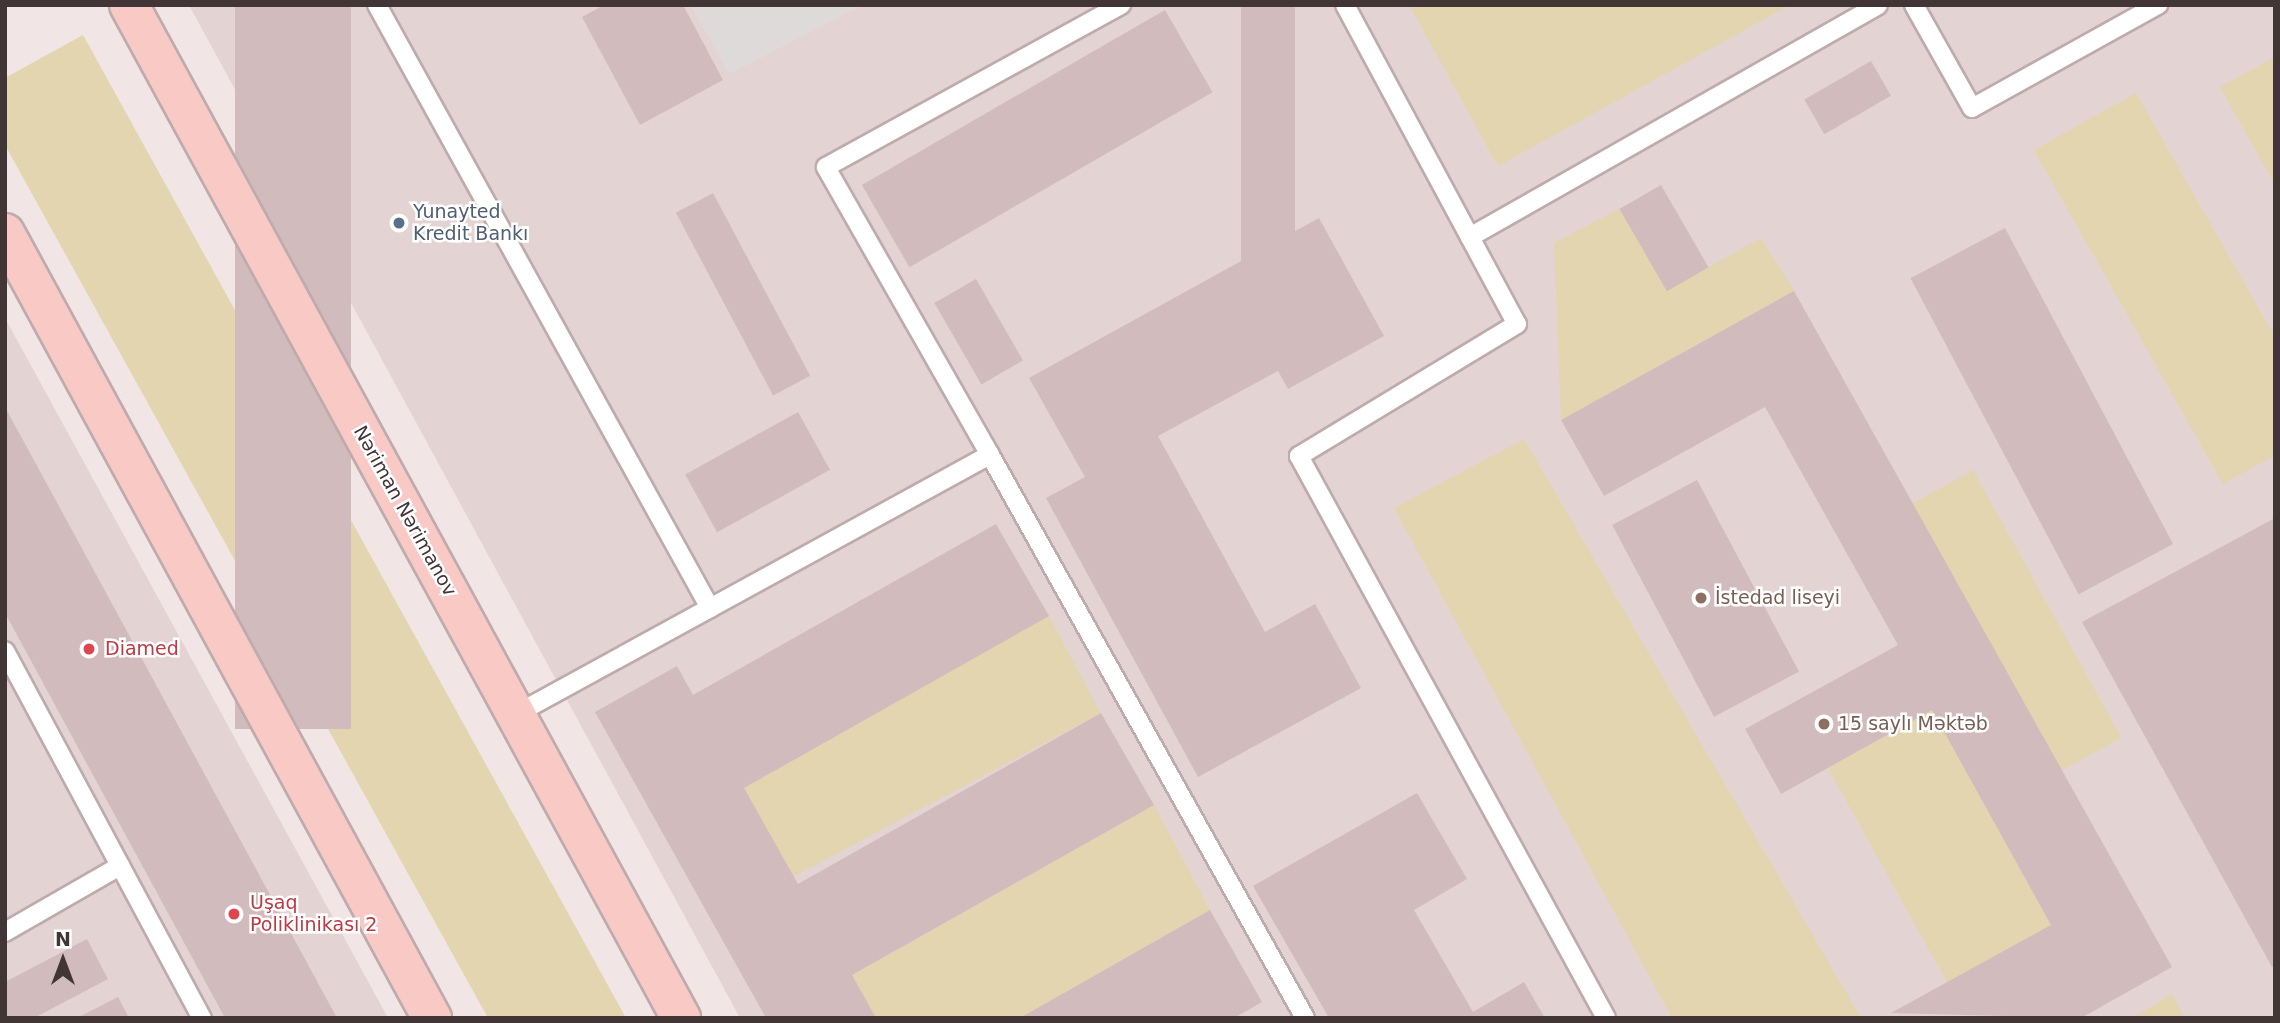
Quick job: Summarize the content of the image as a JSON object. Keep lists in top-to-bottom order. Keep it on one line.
{"streets":{"main road":["Nəriman Nərimanov"]},"places":["Yunayted Kredit Bankı","İstedad liseyi","Diamed","15 saylı Məktəb","Uşaq Poliklinikası 2"],"north":"top"}
